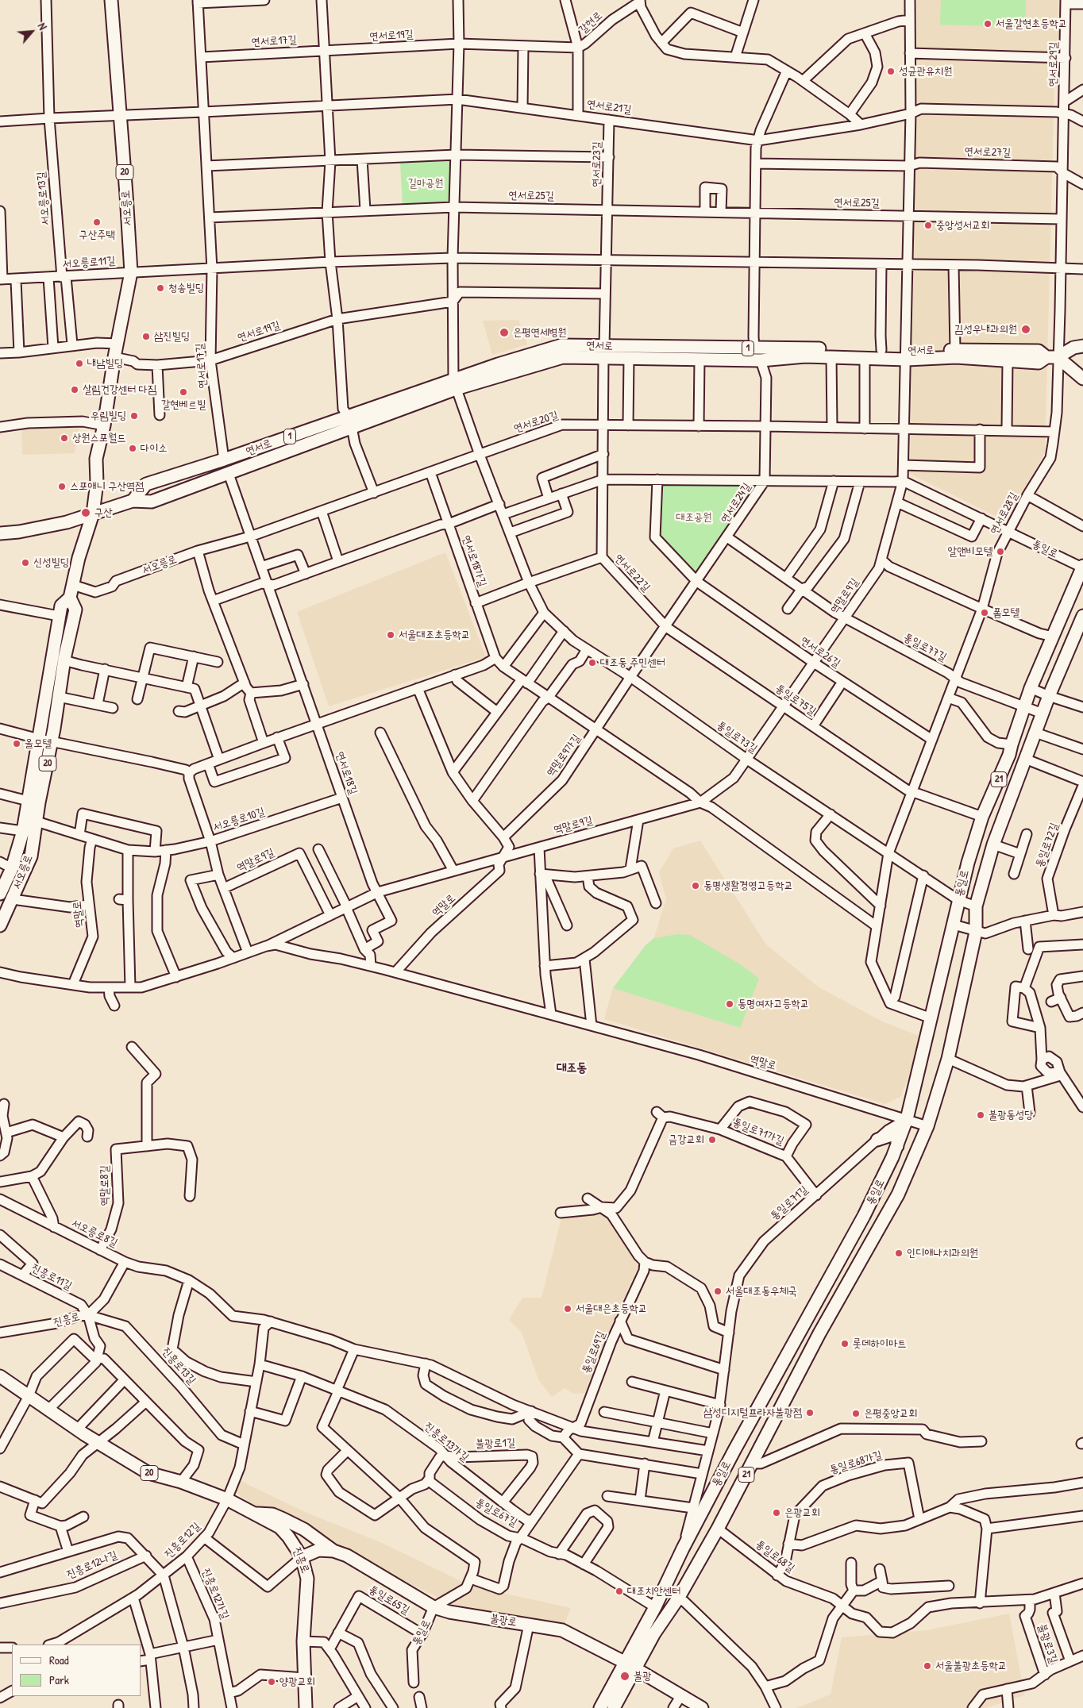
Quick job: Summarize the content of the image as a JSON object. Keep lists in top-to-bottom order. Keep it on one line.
{"streets":{"main road":["20","서오릉로","연서로","1","통일로","21","진흥로","불광로"],"street":["갈현로","연서로19길","연서로17길","연서로29길","연서로21길","연서로27길","연서로23길","연서로25길","서오릉로13길","서오릉로11길","연서로20길","연서로24길","연서로28길","연서로18가길","연서로22길","역말로9길","통일로77길","연서로26길","통일로75길","통일로73길","역말로9가길","연서로18길","서오릉로10길","통일로72길","역말로","통일로71가길","역말로8길","통일로71길","서오릉로8길","진흥로11길","통일로69길","진흥로13길","진흥로13가길","불광로1길","통일로68가길","통일로67길","진흥로12길","통일로68길","진흥로12나길","진흥로12가길","통일로65길","불광로3길"]},"crossings":[["갈현로","연서로21길"],["연서로19길","연서로17길"],["연서로19길","서오릉로"],["연서로17길","서오릉로11길"],["연서로17길","연서로"],["연서로29길","연서로27길"],["연서로29길","연서로"],["연서로29길","1"],["연서로29길","연서로28길"],["연서로21길","연서로23길"],["연서로23길","연서로25길"],["연서로23길","연서로"],["연서로23길","연서로22길"],["서오릉로13길","서오릉로11길"],["서오릉로","서오릉로11길"],["서오릉로","연서로"],["서오릉로","연서로18길"],["서오릉로","역말로"],["연서로","1"],["연서로","연서로24길"],["연서로","연서로28길"],["연서로","연서로22길"],["연서로","역말로9길"],["연서로","연서로18길"],["1","연서로28길"],["연서로20길","연서로18가길"],["연서로20길","연서로22길"],["연서로24길","연서로22길"],["연서로24길","통일로77길"],["연서로24길","연서로26길"],["연서로24길","통일로75길"],["연서로24길","통일로73길"],["연서로24길","역말로9가길"],["연서로28길","통일로"],["연서로28길","통일로77길"],["통일로","통일로77길"],["통일로","통일로75길"],["통일로","통일로73길"],["통일로","역말로"],["통일로","통일로71길"],["통일로","통일로67길"],["통일로","통일로68길"],["통일로","통일로65길"],["통일로","불광로"],["연서로22길","통일로75길"],["역말로9길","통일로77길"],["역말로9길","연서로26길"],["역말로9길","통일로75길"],["역말로9길","통일로73길"],["역말로9길","연서로18길"],["역말로9길","역말로"],["통일로73길","역말로9가길"],["연서로18길","서오릉로10길"],["역말로","통일로71길"],["통일로71가길","통일로71길"],["역말로8길","서오릉로8길"],["서오릉로8길","진흥로11길"],["서오릉로8길","진흥로"],["서오릉로8길","진흥로13길"],["진흥로11길","진흥로"],["진흥로11길","진흥로13길"],["진흥로","진흥로13길"],["진흥로","진흥로12길"],["진흥로","불광로"],["진흥로13가길","불광로1길"],["통일로68가길","통일로68길"],["진흥로12길","진흥로12나길"],["진흥로12길","진흥로12가길"],["통일로68길","불광로3길"]],"districts":["대조동"],"parks":["길마공원","대조공원"],"places":["서울갈현초등학교","성균관유치원","구산주택","중앙성서교회","청송빌딩","김성우내과의원","은평연세병원","삼진빌딩","내남빌딩","살림건강센터 다짐","갈현베르빌","우림빌딩","상원스포월드","다이소","스포애니 구산역점","구산","알앤비모텔","신성빌딩","폼모텔","서울대조초등학교","대조동 주민센터","올모텔","동명생활경영고등학교","동명여자고등학교","불광동성당","금강교회","인디애나치과의원","서울대조동우체국","서울대은초등학교","롯데하이마트","삼성디지털프라자불광점","은평중앙교회","은광교회","대조치안센터","서울불광초등학교","불광","양광교회"],"legend":["Road","Park"],"north":"top right"}
